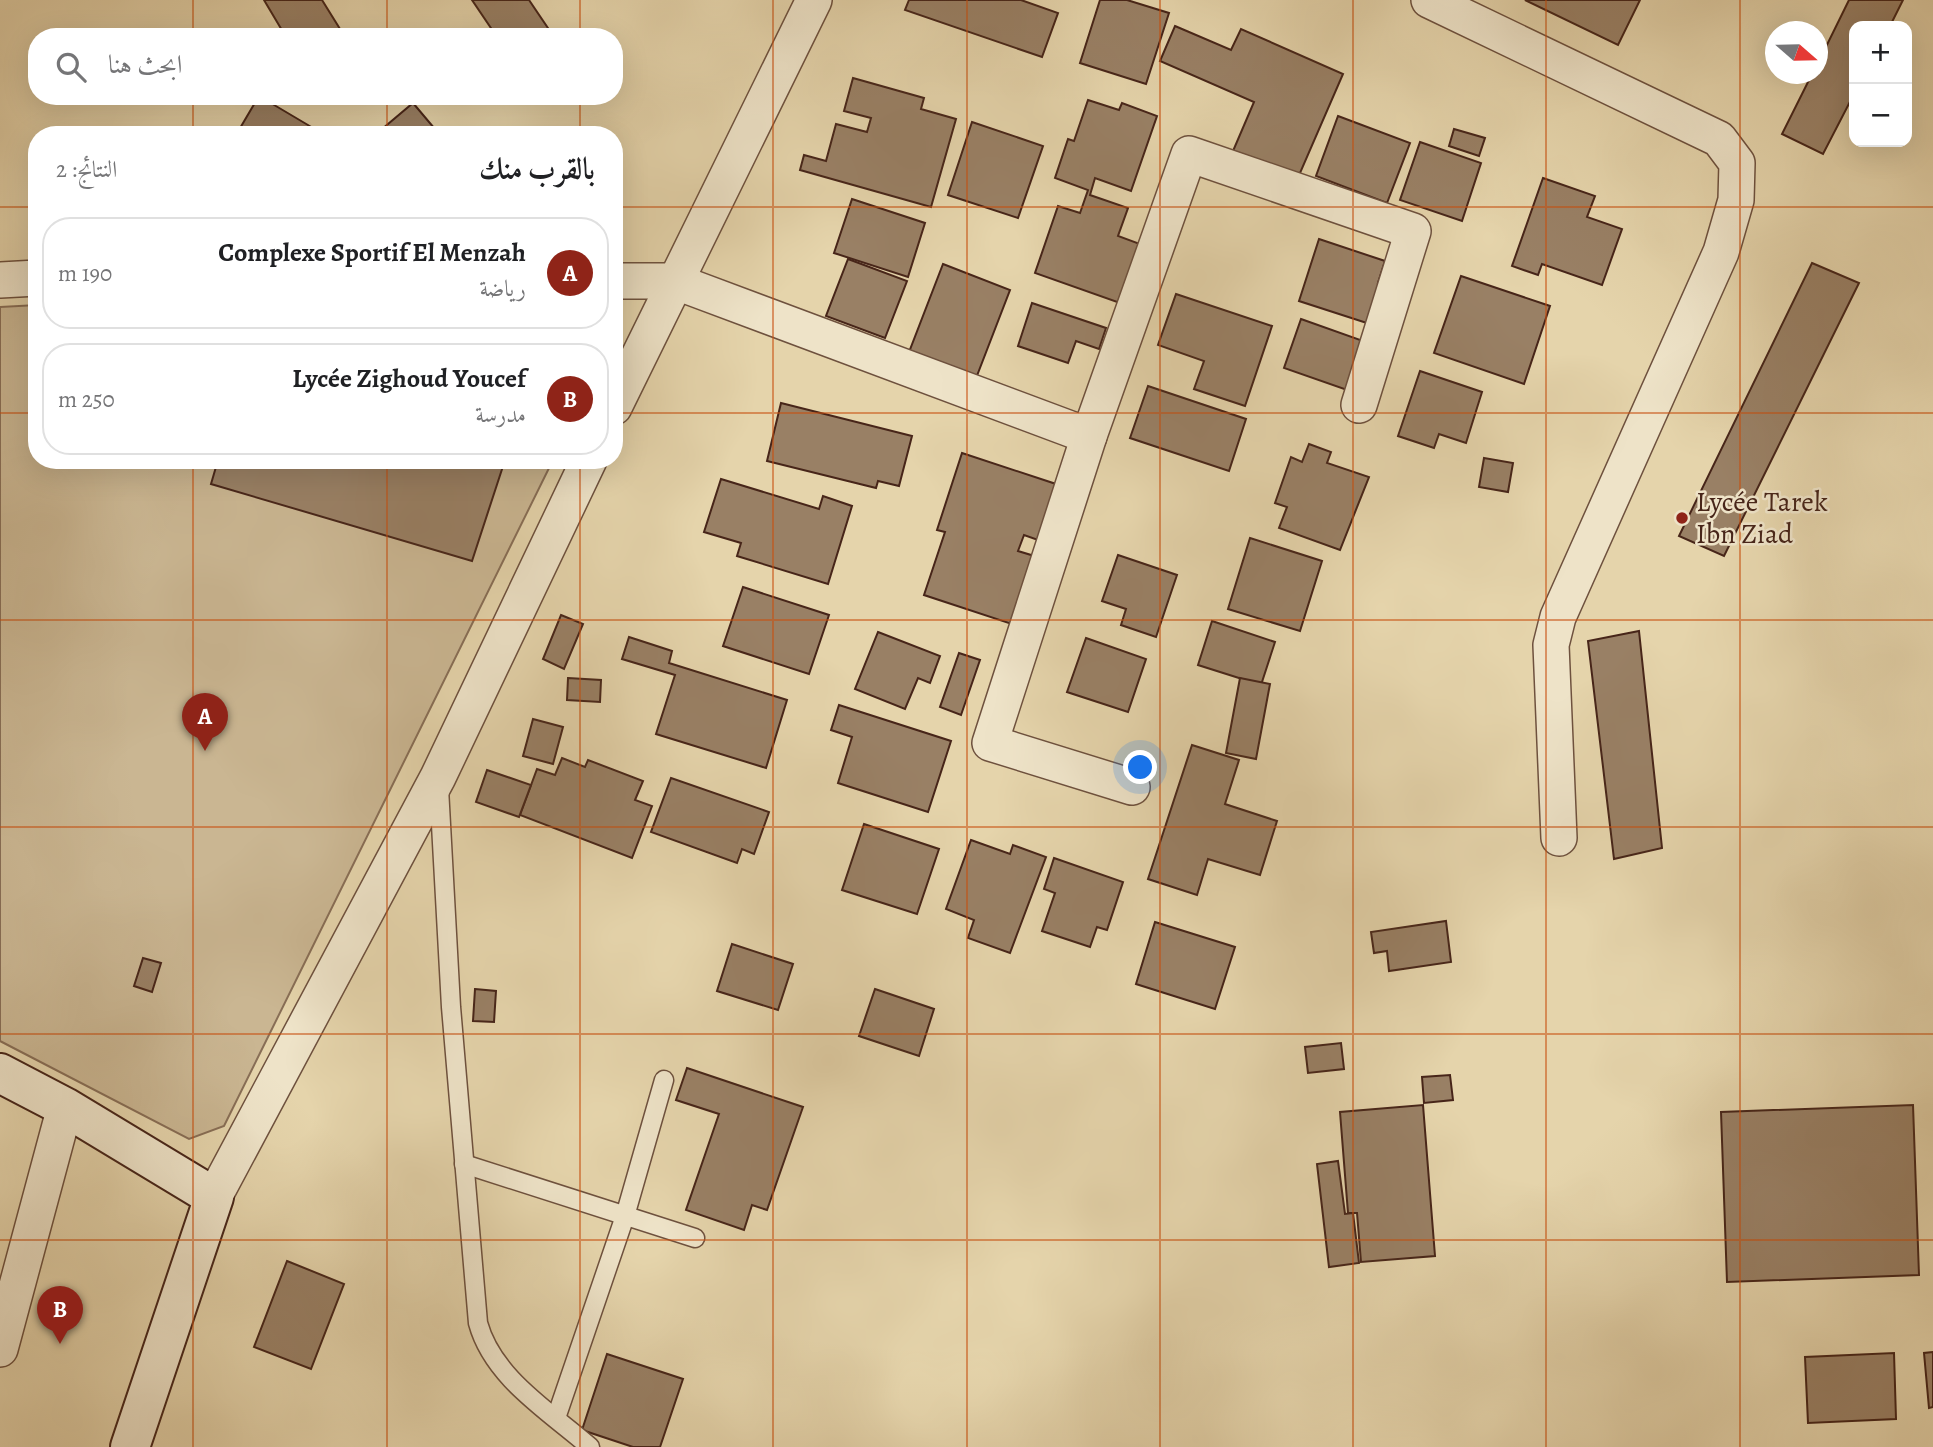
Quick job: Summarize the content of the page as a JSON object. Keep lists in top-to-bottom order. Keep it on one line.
{"places":["Lycée Tarek Ibn Ziad"],"north":"right","page":{"map_buttons":["+","−"],"search":"ابحث هنا","heading":["بالقرب منك","النتائج: 2"],"list":[{"mark":"A","name":"Complexe Sportif El Menzah","note":"رياضة","value":"190 m"},{"mark":"B","name":"Lycée Zighoud Youcef","note":"مدرسة","value":"250 m"}],"pins":["A","B"]}}
